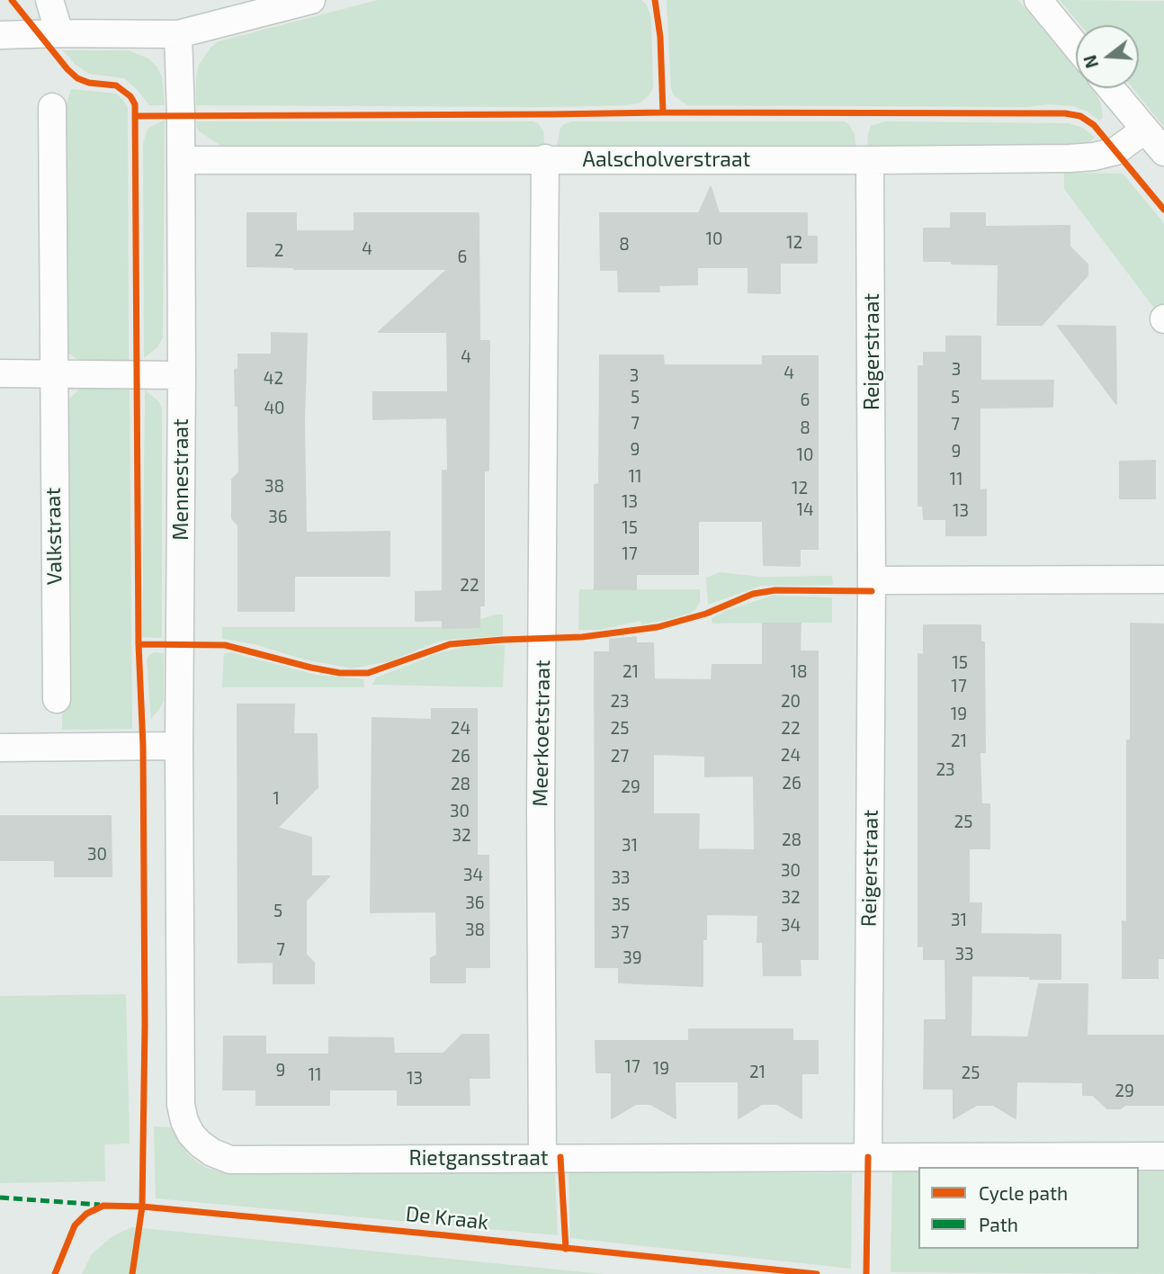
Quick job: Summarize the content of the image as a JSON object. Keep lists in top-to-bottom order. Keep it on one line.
{"streets":{"street":["Aalscholverstraat","Reigerstraat","Mennestraat","Valkstraat","Meerkoetstraat","Rietgansstraat"],"cycle path":["De Kraak"]},"crossings":[["Aalscholverstraat","Reigerstraat"],["Aalscholverstraat","Mennestraat"],["Aalscholverstraat","Meerkoetstraat"],["Reigerstraat","Rietgansstraat"],["Mennestraat","Rietgansstraat"],["Meerkoetstraat","Rietgansstraat"]],"house_numbers":["10","12","8","4","2","6","4","3","4","3","42","5","5","6","40","7","7","8","9","9","10","11","11","38","12","13","14","13","36","15","17","22","15","21","18","17","23","20","19","24","25","22","21","24","26","27","23","26","28","29","1","30","25","32","28","31","30","30","34","33","32","36","35","5","31","34","38","37","7","33","39","17","19","9","21","25","11","13","29"],"legend":["Cycle path","Path"],"north":"left"}
